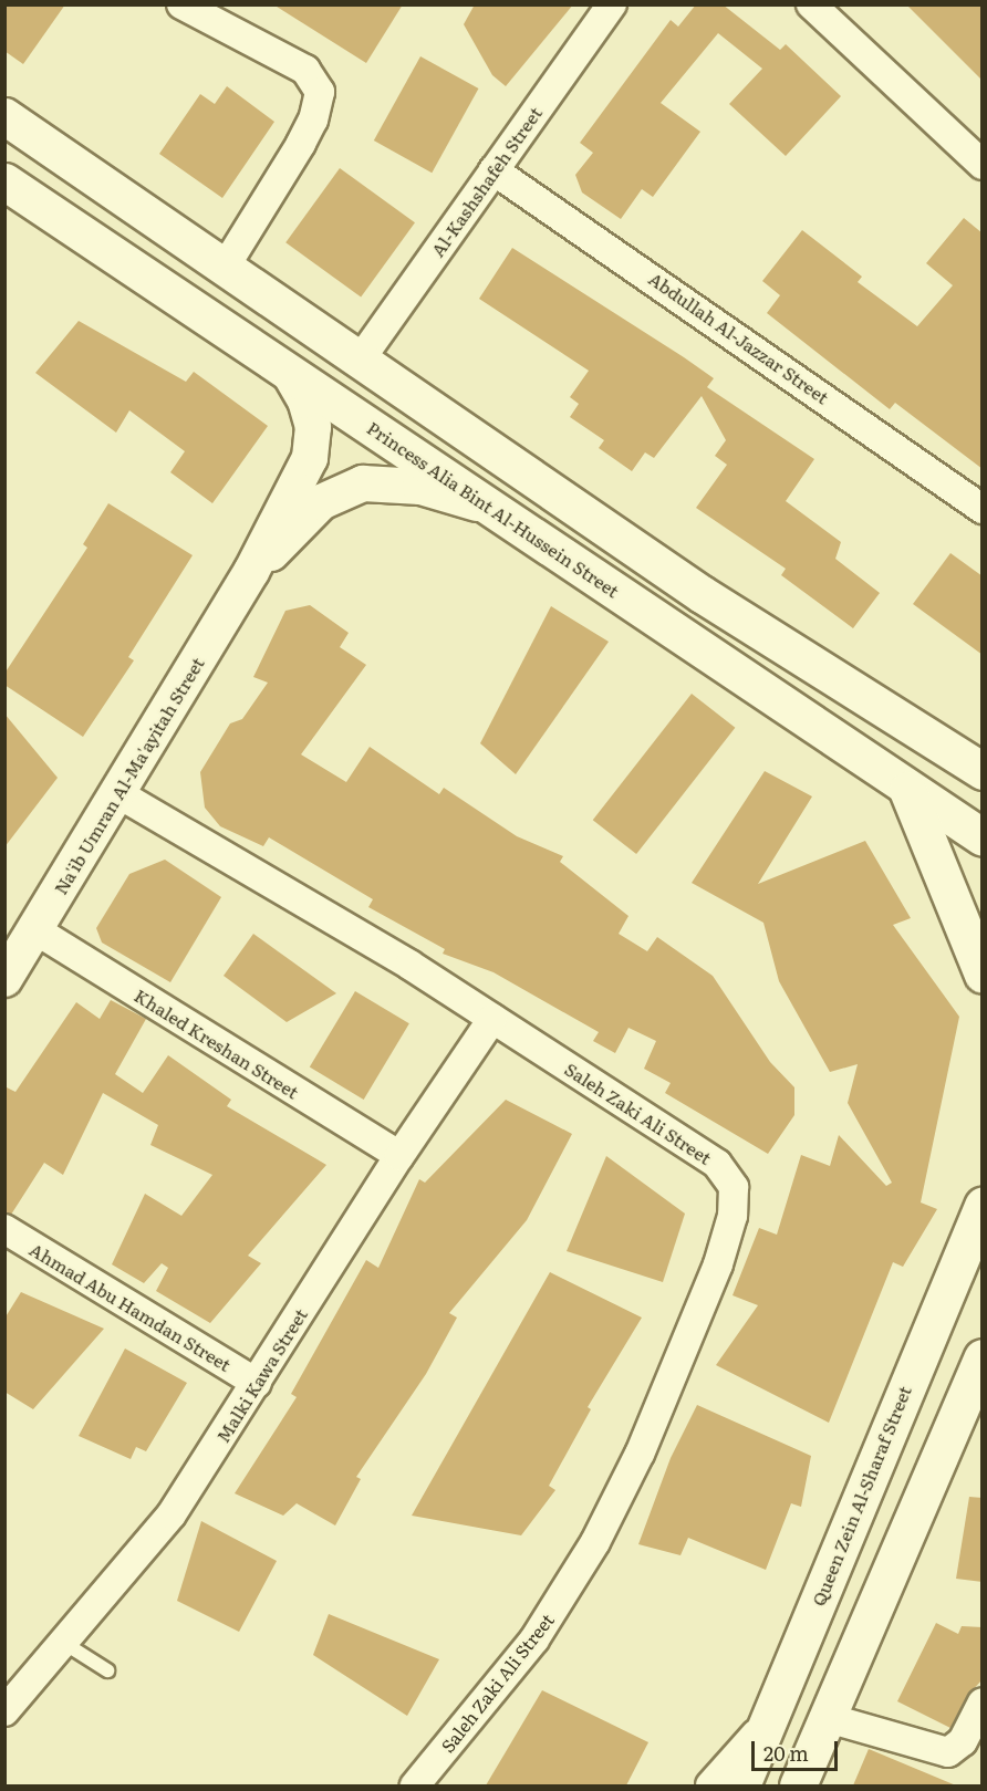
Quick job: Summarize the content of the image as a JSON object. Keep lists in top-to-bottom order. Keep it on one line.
{"streets":{"main road":["Princess Alia Bint Al-Hussein Street","Queen Zein Al-Sharaf Street"],"street":["Al-Kashshafeh Street","Abdullah Al-Jazzar Street","Na'ib Umran Al-Ma'ayitah Street","Khaled Kreshan Street","Saleh Zaki Ali Street","Ahmad Abu Hamdan Street","Malki Kawa Street"]},"crossings":[["Al-Kashshafeh Street","Abdullah Al-Jazzar Street"],["Princess Alia Bint Al-Hussein Street","Na'ib Umran Al-Ma'ayitah Street"],["Na'ib Umran Al-Ma'ayitah Street","Khaled Kreshan Street"],["Na'ib Umran Al-Ma'ayitah Street","Saleh Zaki Ali Street"],["Khaled Kreshan Street","Malki Kawa Street"],["Saleh Zaki Ali Street","Malki Kawa Street"],["Ahmad Abu Hamdan Street","Malki Kawa Street"]],"scale_bar":"20 m"}
